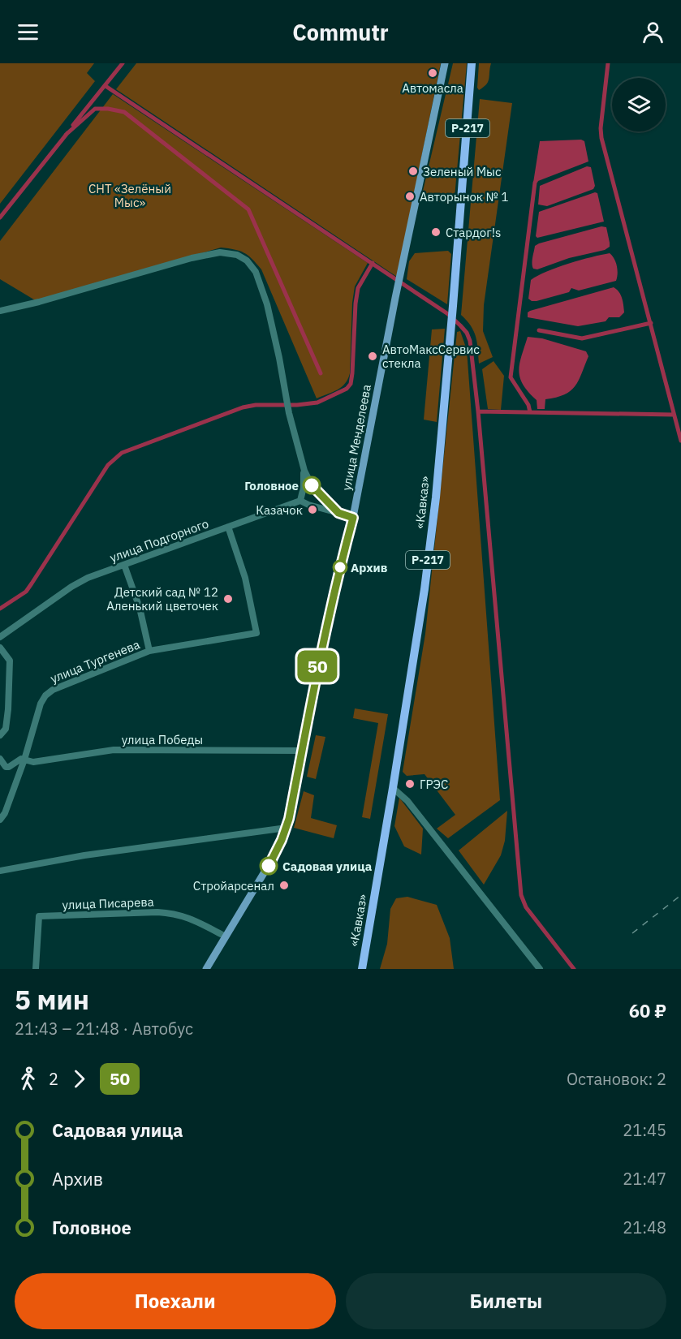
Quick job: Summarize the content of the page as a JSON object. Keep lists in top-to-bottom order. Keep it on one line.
{"streets":{"highway":["Р-217","«Кавказ»"],"main road":["улица Менделеева"],"street":["улица Подгорного","улица Тургенева","улица Победы","улица Писарева"]},"crossings":[["улица Менделеева","улица Победы"],["улица Менделеева","улица Писарева"],["улица Подгорного","улица Тургенева"],["улица Тургенева","улица Победы"]],"parks":["СНТ «Зелёный Мыс»"],"places":["Автомасла","Зеленый Мыс","Авторынок № 1","Стардог!s","АвтоМаксСервис стекла","Головное","Казачок","Архив","Детский сад № 12 Аленький цветочек","ГРЭС","Садовая улица","Стройарсенал"],"lines":["bus line 50"],"page":{"header":"Commutr","on_map":"50","heading":["5 мин","21:43 – 21:48 · Автобус","60 ₽"],"legs":["2","50","Остановок: 2"],"list":[{"name":"Садовая улица","value":"21:45"},{"name":"Архив","value":"21:47"},{"name":"Головное","value":"21:48"}],"buttons":["Поехали","Билеты"]}}
